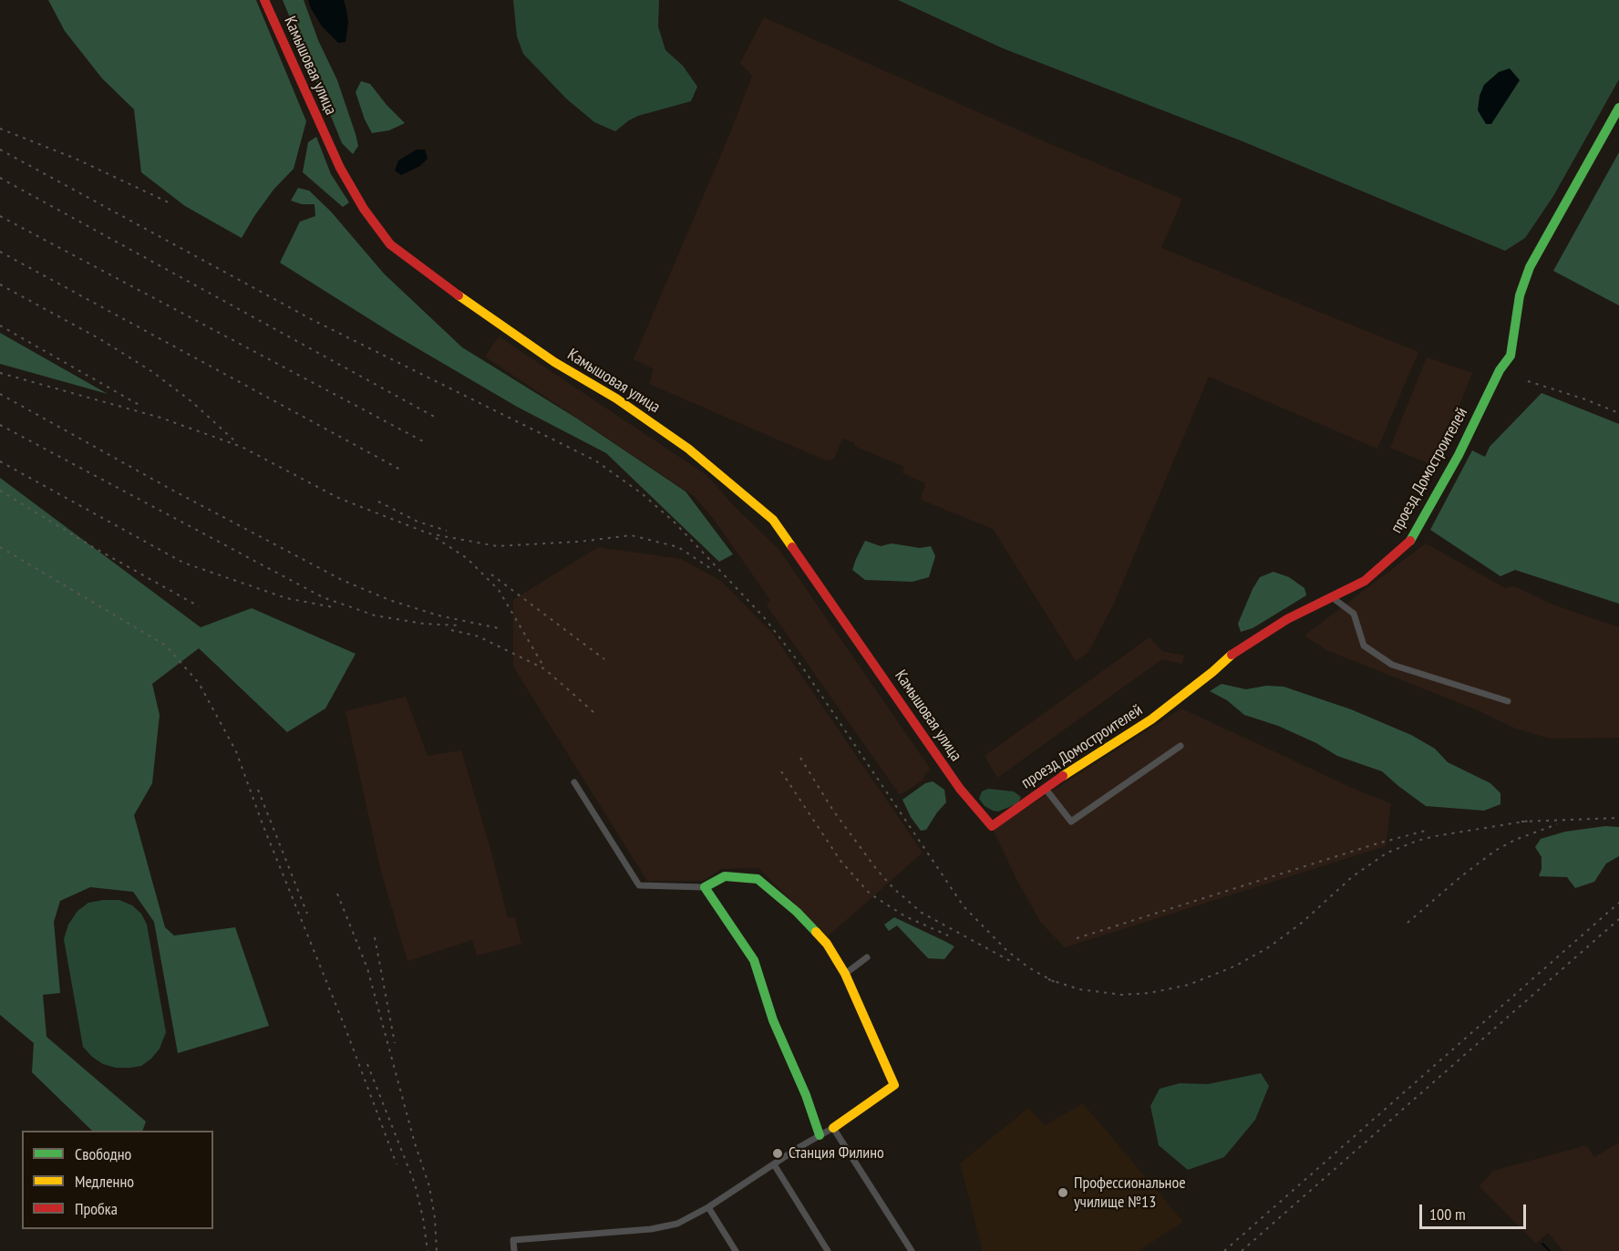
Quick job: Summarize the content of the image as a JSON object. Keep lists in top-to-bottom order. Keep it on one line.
{"streets":{"street":["Камышовая улица","проезд Домостроителей"]},"crossings":[["Камышовая улица","проезд Домостроителей"]],"places":["Станция Филино","Профессиональное училище №13"],"legend":["Свободно","Медленно","Пробка"],"scale_bar":"100 m"}
